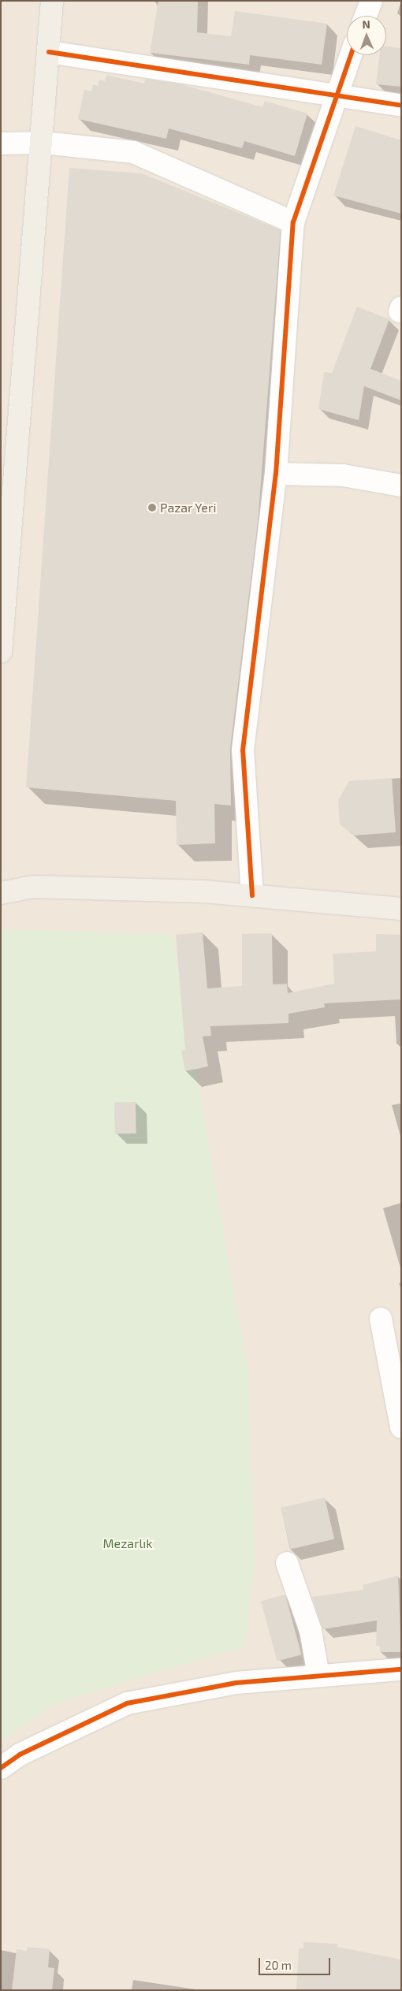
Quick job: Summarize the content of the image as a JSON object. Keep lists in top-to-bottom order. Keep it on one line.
{"parks":["Mezarlık"],"places":["Pazar Yeri"],"scale_bar":"20 m","north":"top"}
